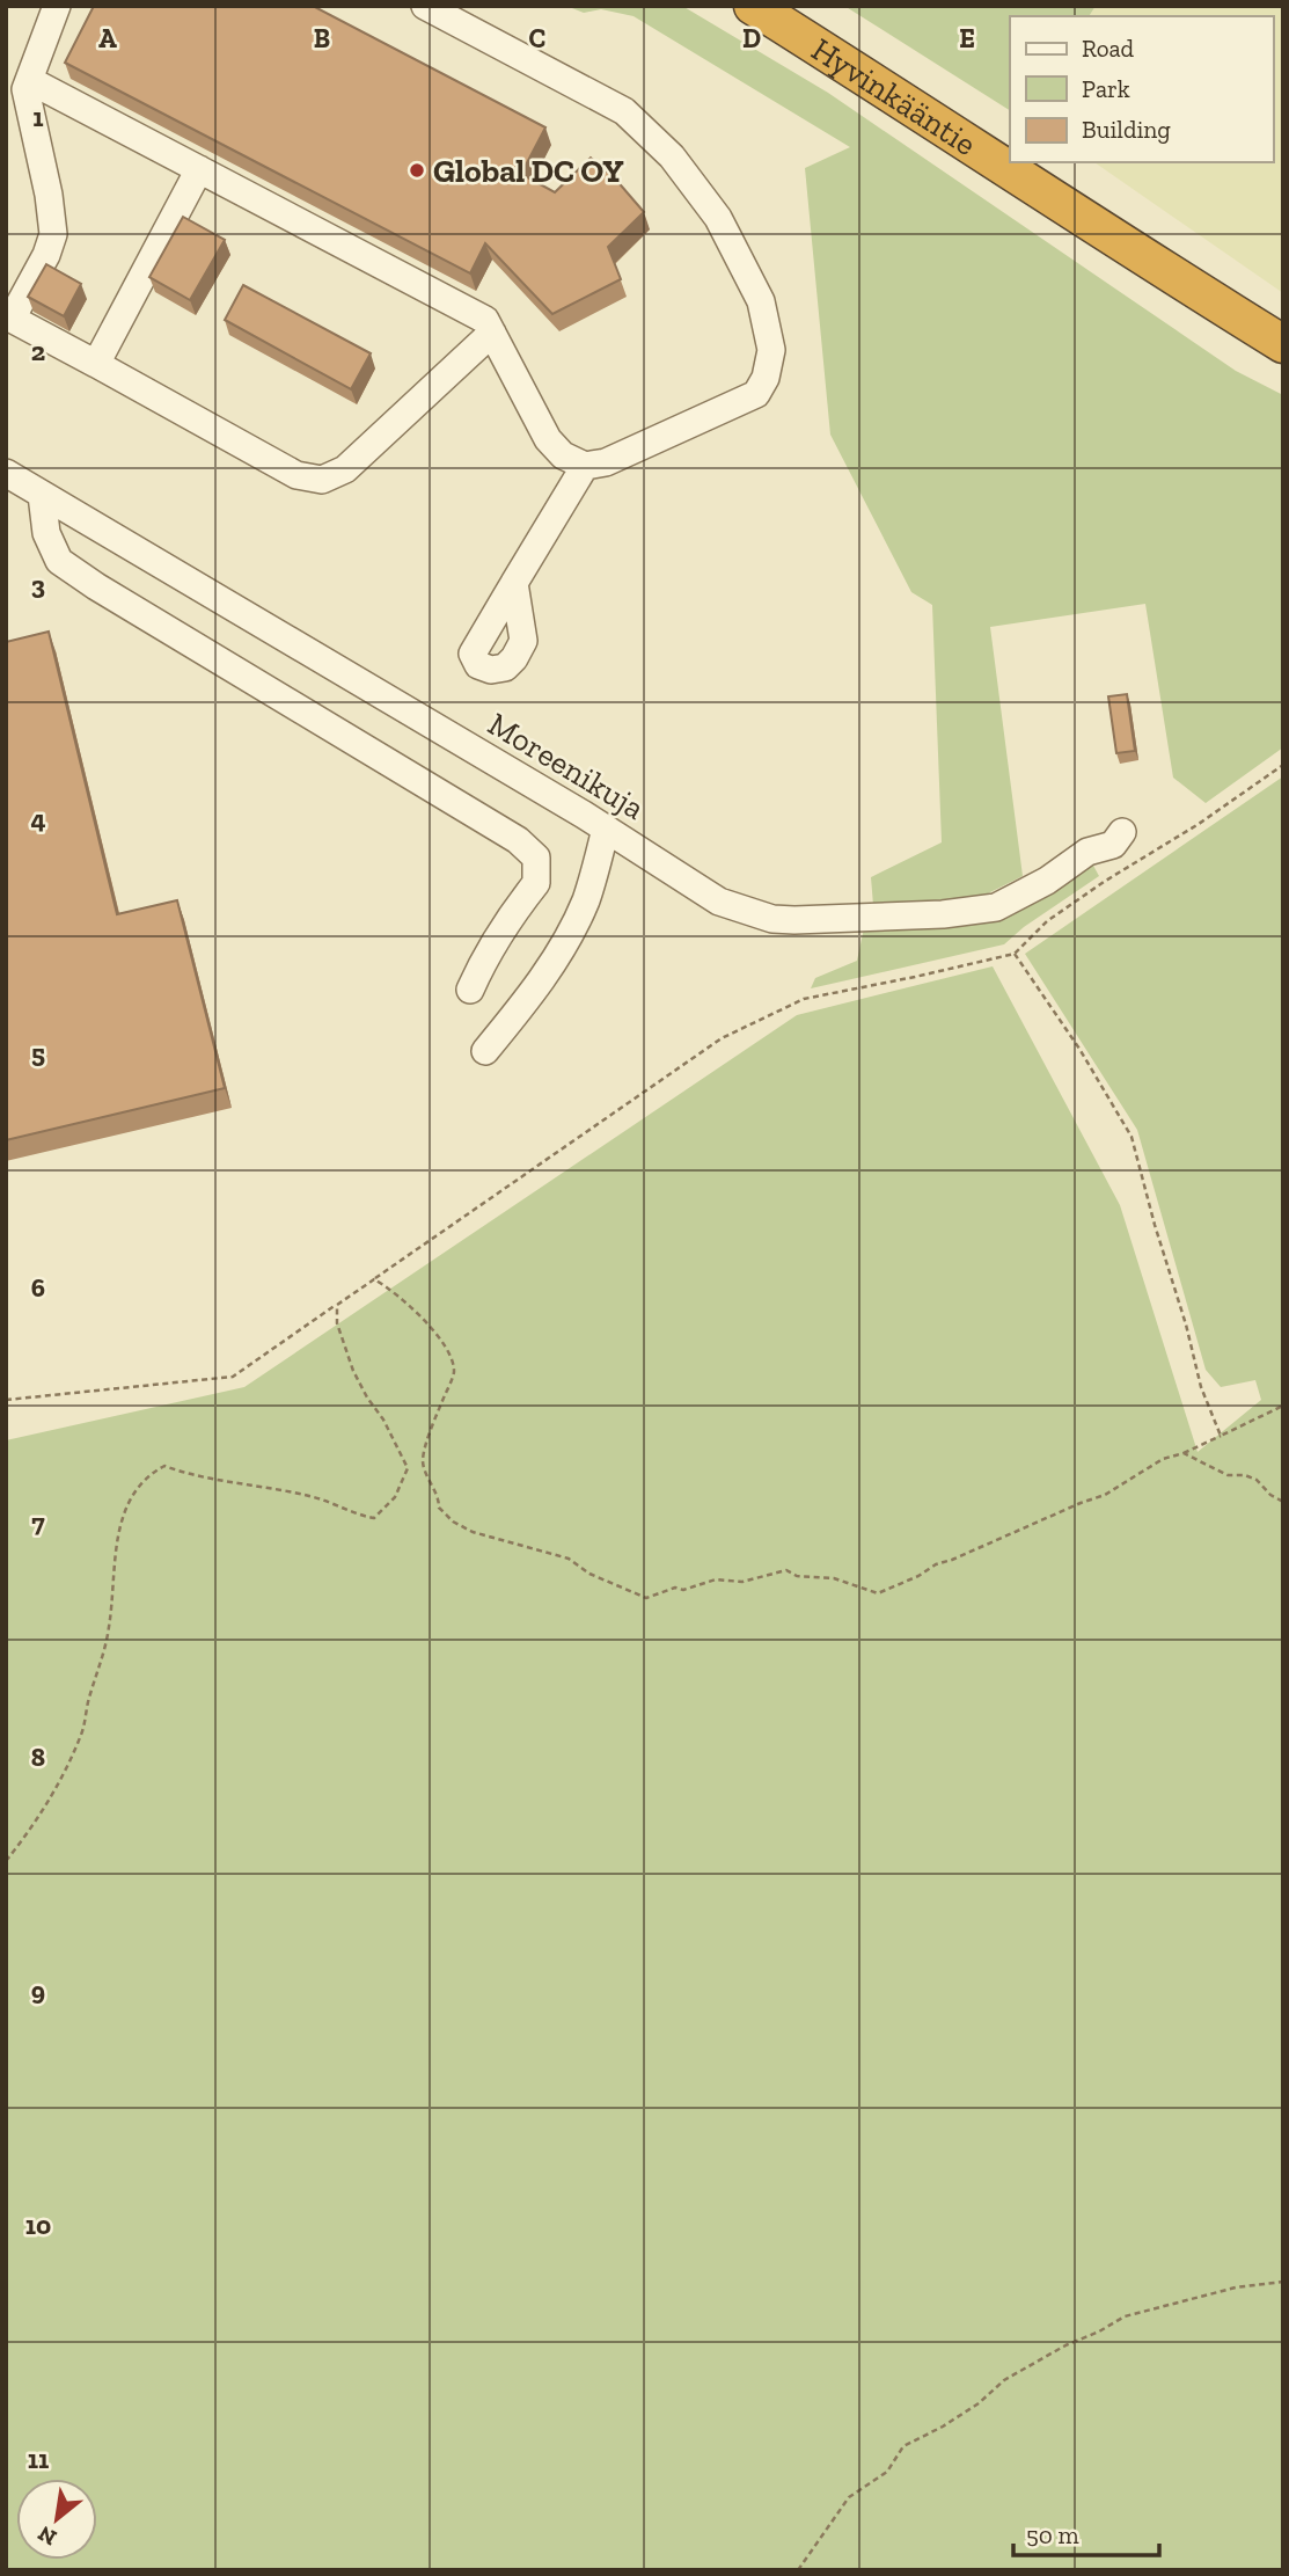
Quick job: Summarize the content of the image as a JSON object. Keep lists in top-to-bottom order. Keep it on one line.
{"streets":{"highway":["Hyvinkääntie"],"lane":["Moreenikuja"]},"places":["Global DC OY"],"legend":["Road","Park","Building"],"scale_bar":"50 m","north":"bottom left","grid":{"columns":["A","B","C","D","E"],"rows":["1","2","3","4","5","6","7","8","9","10","11"]}}
